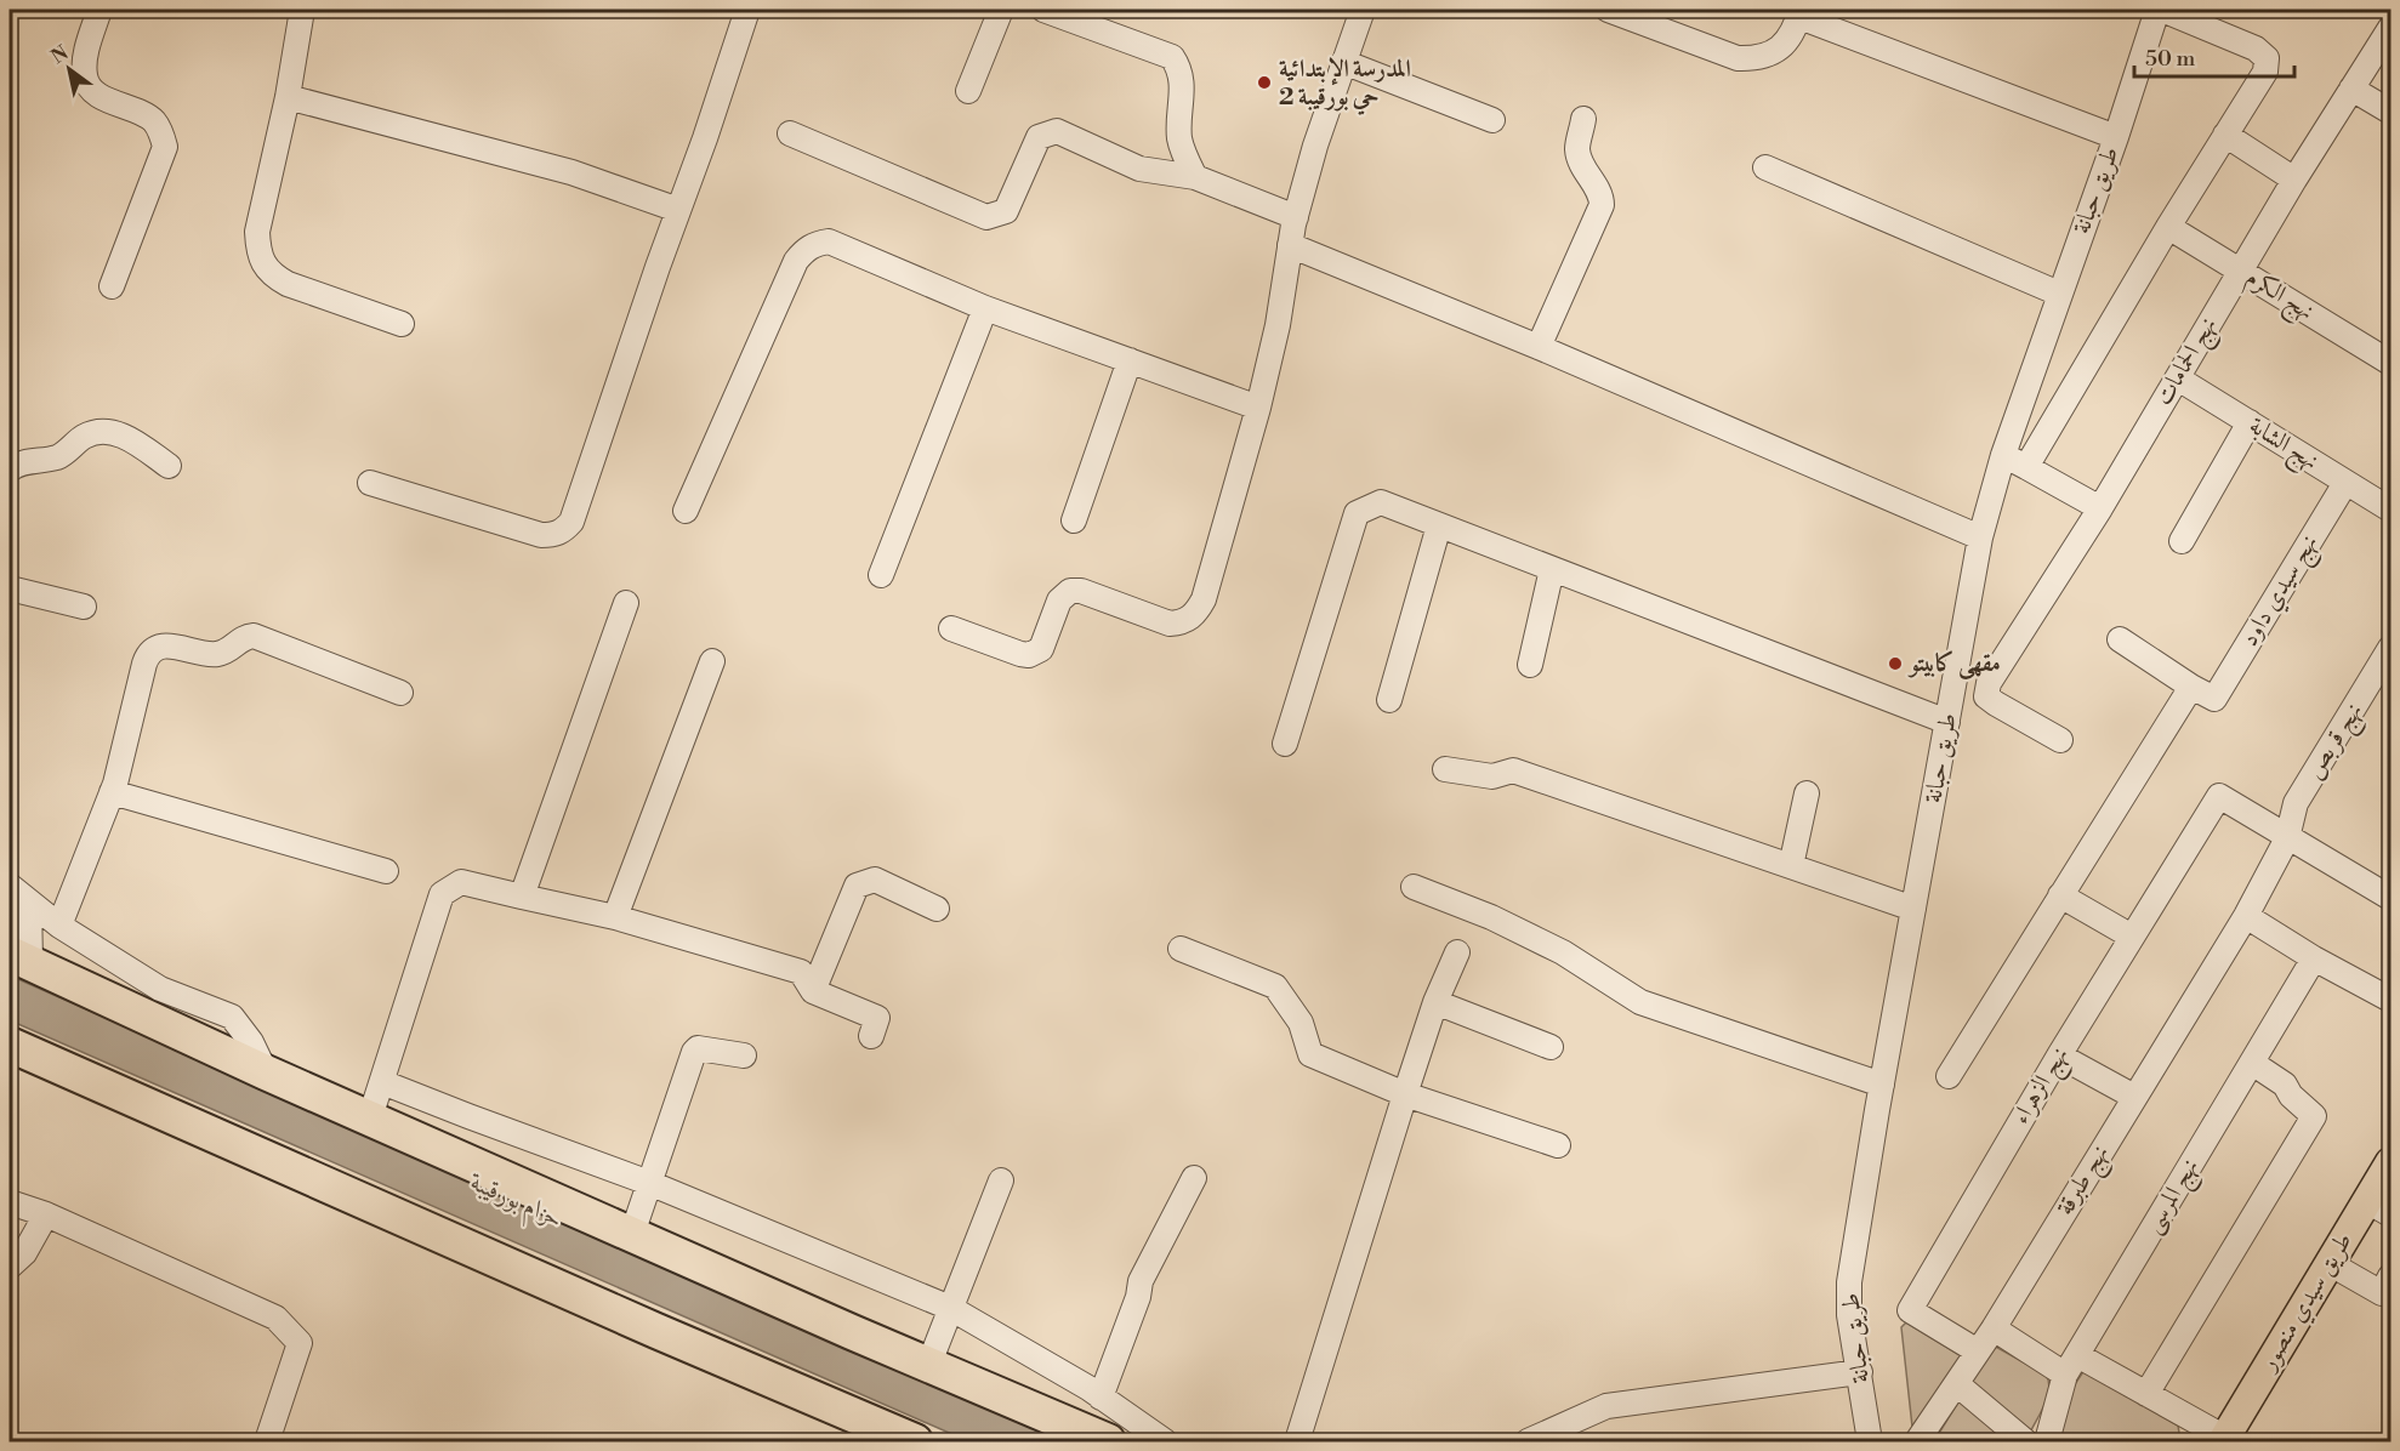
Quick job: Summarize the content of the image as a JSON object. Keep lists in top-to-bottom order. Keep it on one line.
{"streets":{"main road":["طريق سيدي منصور"],"street":["طريق حبانة","نهج الكرم","نهج الحمامات","نهج الشابة","نهج سيدي داود","نهج قربص","نهج الزهراء","نهج طبرقة","نهج المرسى"]},"crossings":[["نهج الكرم","نهج الحمامات"],["نهج الحمامات","نهج الشابة"],["نهج الشابة","نهج سيدي داود"],["نهج قربص","نهج الزهراء"],["نهج قربص","نهج طبرقة"],["نهج الزهراء","نهج طبرقة"]],"water":["حزام بورقيبة"],"places":["المدرسة الإبتدائية حي بورقيبة 2","مقهى كابيتو"],"scale_bar":"50 m","north":"top left"}
